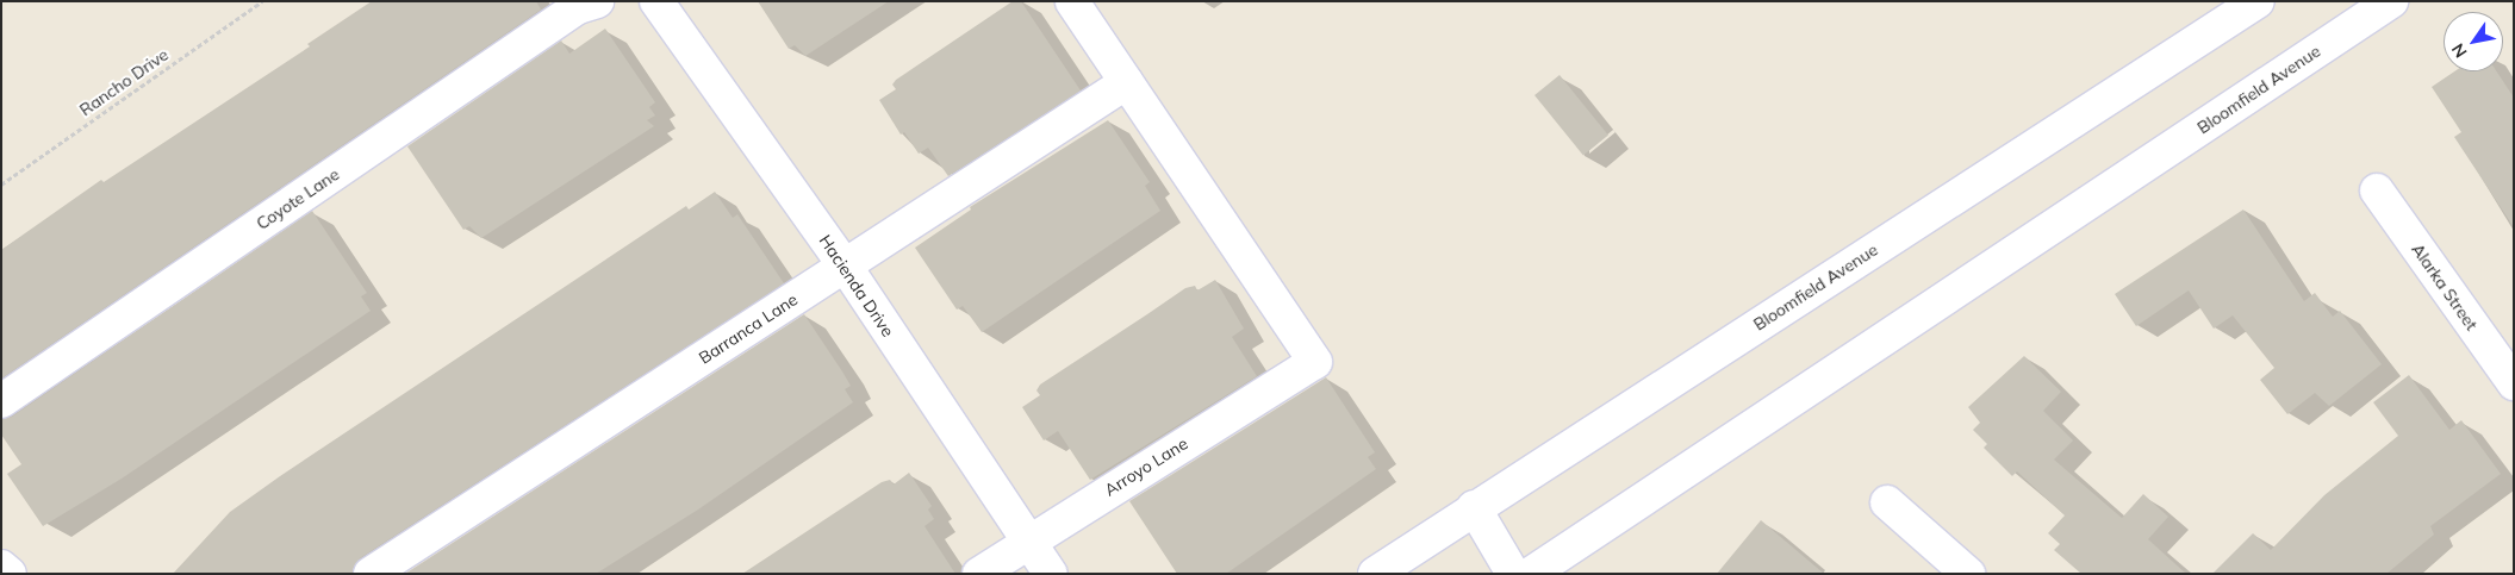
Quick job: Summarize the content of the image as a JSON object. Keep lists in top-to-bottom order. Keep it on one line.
{"streets":{"street":["Bloomfield Avenue","Coyote Lane","Hacienda Drive","Alarka Street","Barranca Lane","Arroyo Lane"],"path":["Rancho Drive"]},"crossings":[["Hacienda Drive","Barranca Lane"],["Hacienda Drive","Arroyo Lane"],["Barranca Lane","Arroyo Lane"]],"north":"bottom left"}
